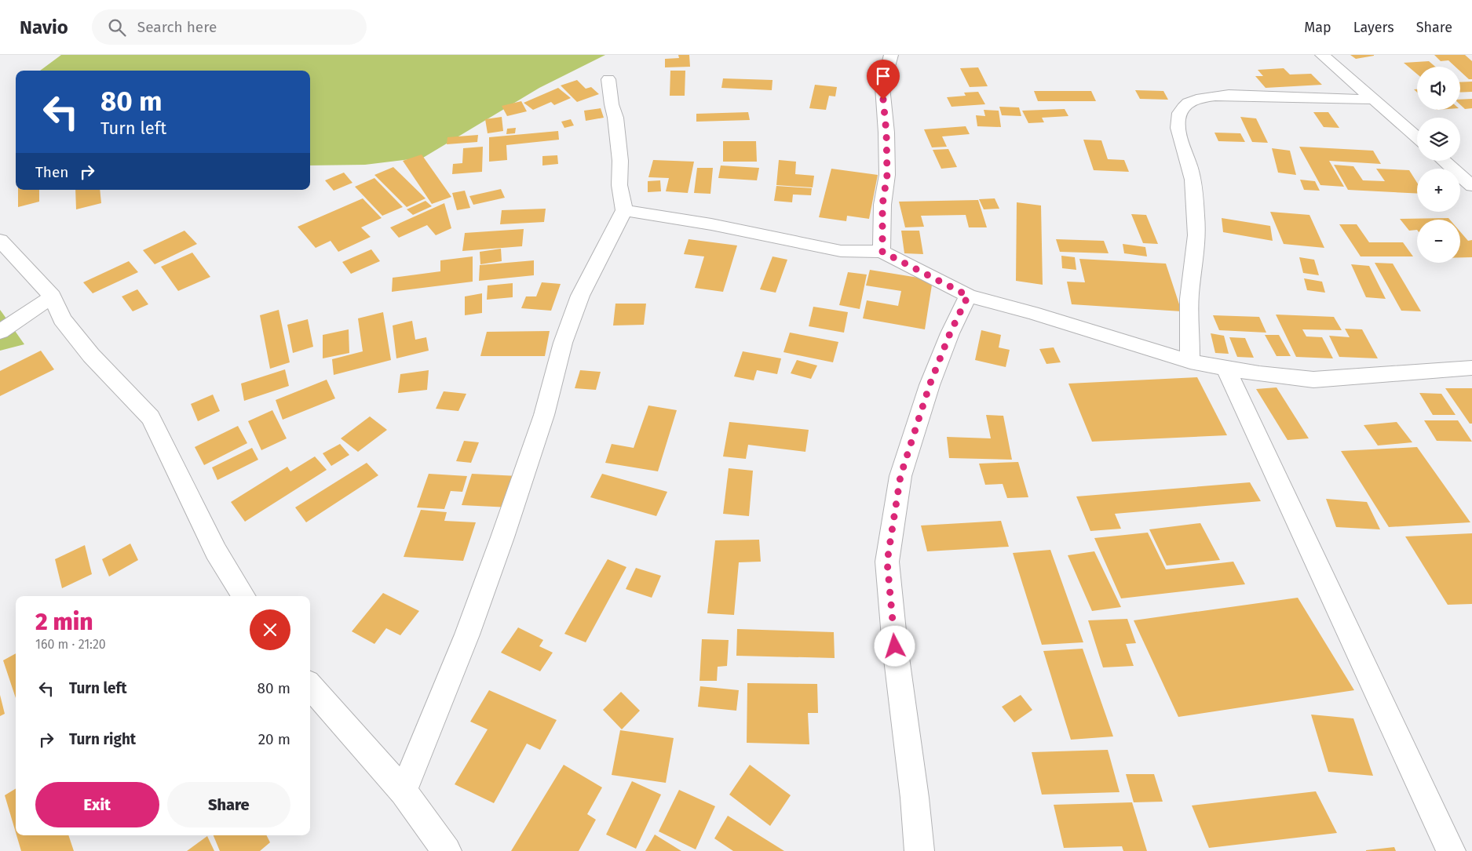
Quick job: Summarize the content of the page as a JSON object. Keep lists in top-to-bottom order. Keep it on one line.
{"page":{"header":"Navio","search":"Search here","nav":["Map","Layers","Share"],"map_buttons":["+","−"],"turn":["80 m","Turn left"],"then":"Then","heading":["2 min","160 m · 21:20"],"list":[{"name":"Turn left","value":"80 m"},{"name":"Turn right","value":"20 m"}],"buttons":["Exit","Share"]}}
